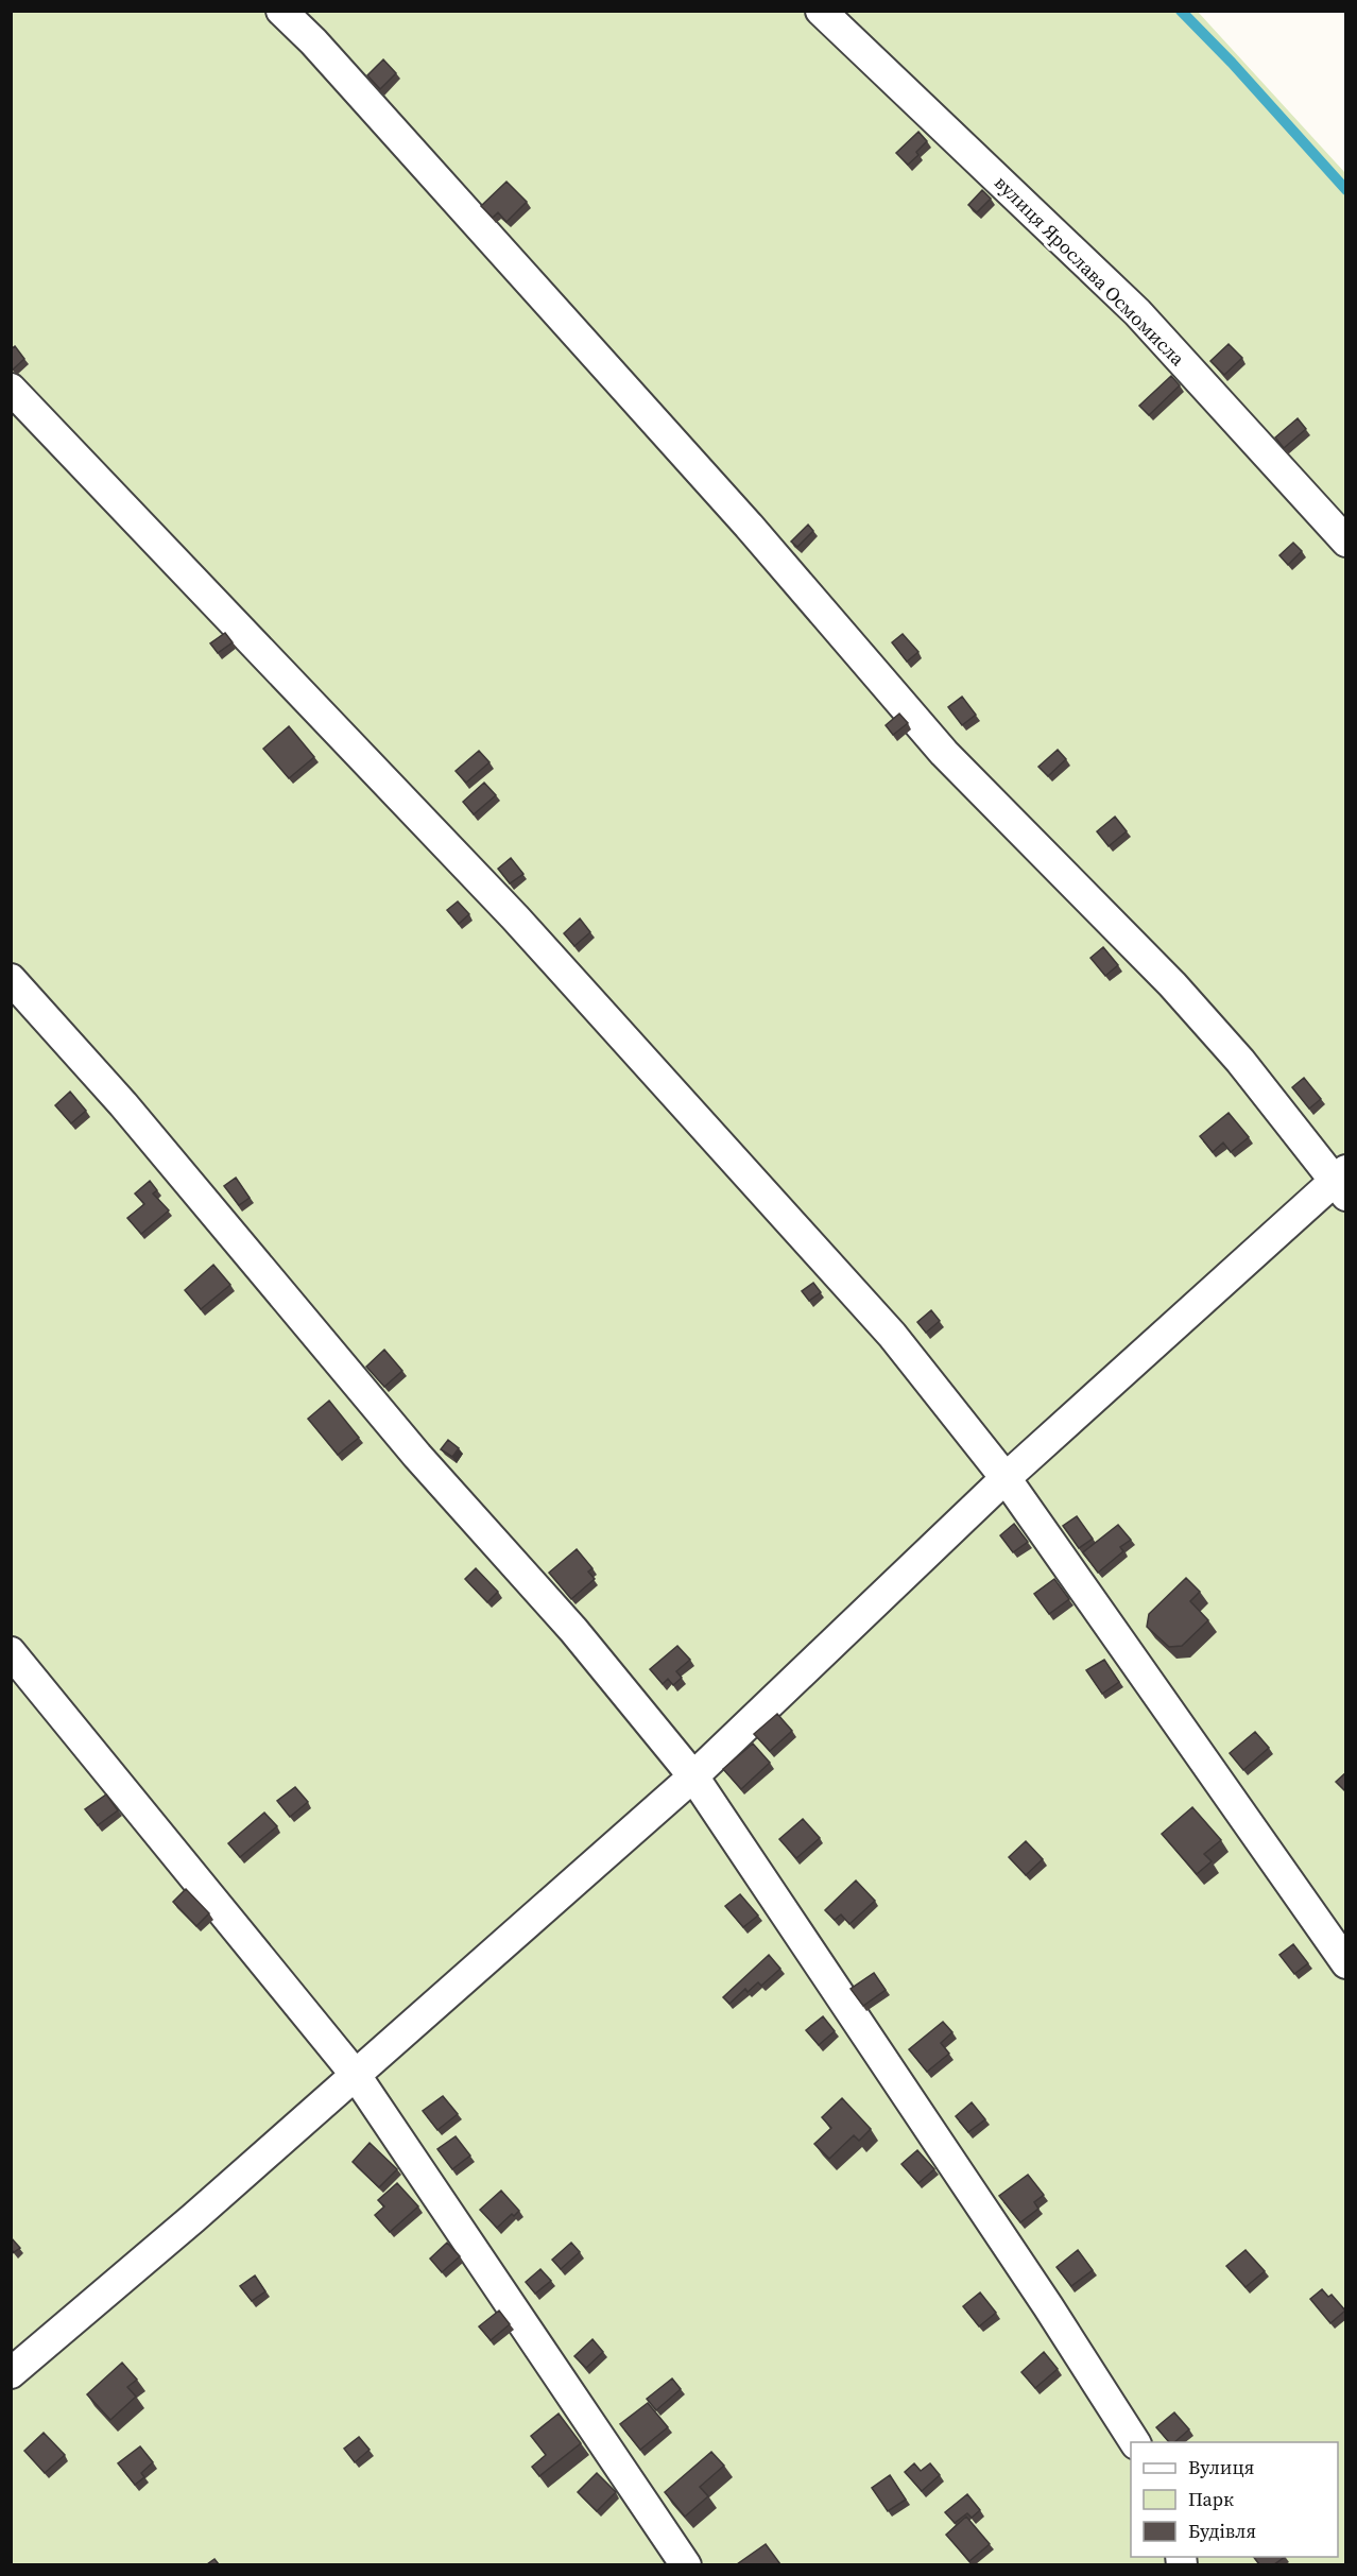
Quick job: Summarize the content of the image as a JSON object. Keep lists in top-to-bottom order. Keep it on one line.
{"streets":{"street":["вулиця Ярослава Осмомисла"]},"legend":["Вулиця","Парк","Будівля"]}
